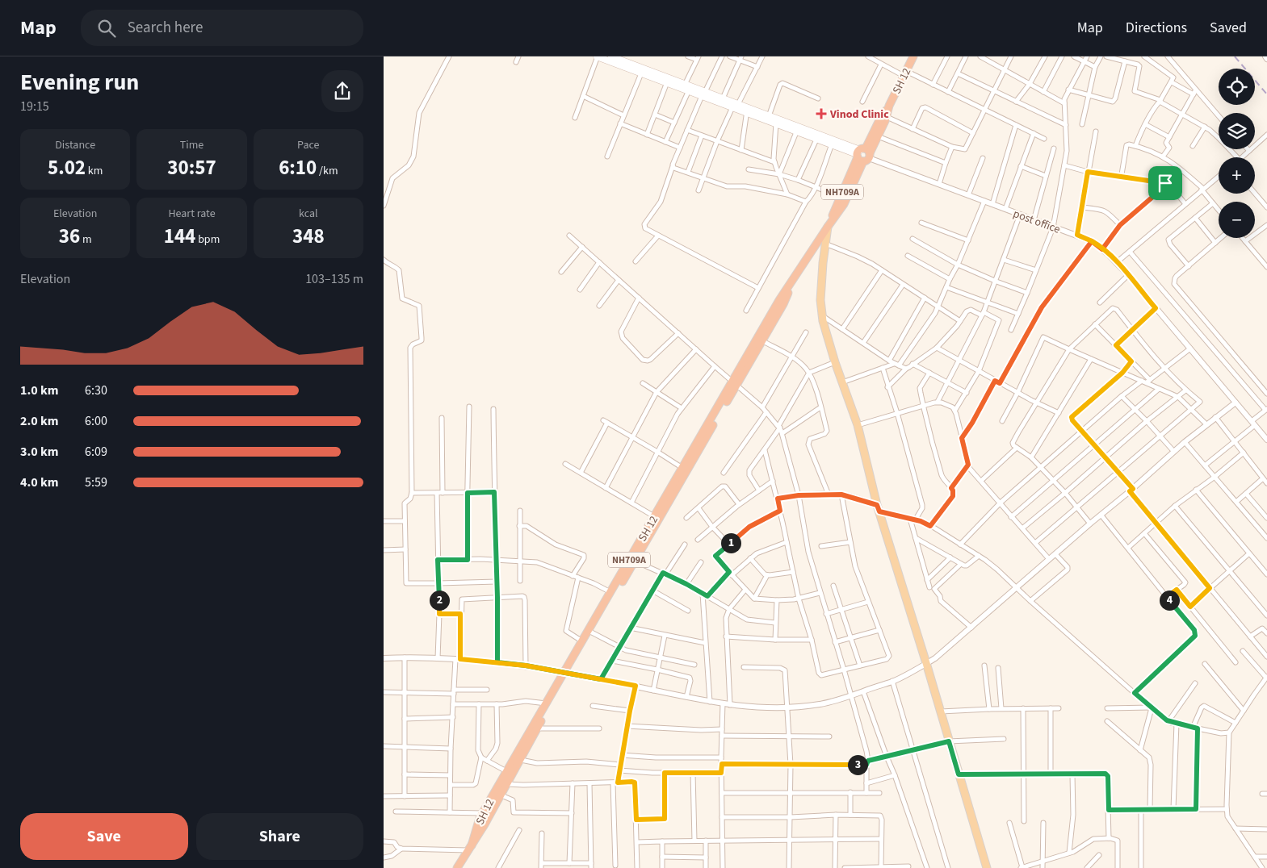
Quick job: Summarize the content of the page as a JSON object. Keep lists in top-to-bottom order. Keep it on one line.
{"streets":{"highway":["SH 12","NH709A"],"street":["post office"]},"crossings":[["SH 12","post office"]],"places":{"health":["Vinod Clinic"]},"page":{"header":"Map","search":"Search here","nav":["Map","Directions","Saved"],"heading":["Evening run","19:15"],"map_buttons":["+","−"],"stats":[["Distance","5.02 km"],["Time","30:57"],["Pace","6:10 /km"],["Elevation","36 m"],["Heart rate","144 bpm"],["kcal","348"]],"chart":["Elevation","103–135 m"],"list":[{"name":"1.0 km","note":"6:30"},{"name":"2.0 km","note":"6:00"},{"name":"3.0 km","note":"6:09"},{"name":"4.0 km","note":"5:59"}],"pins":["1","2","4","3"],"buttons":["Save","Share"]}}
